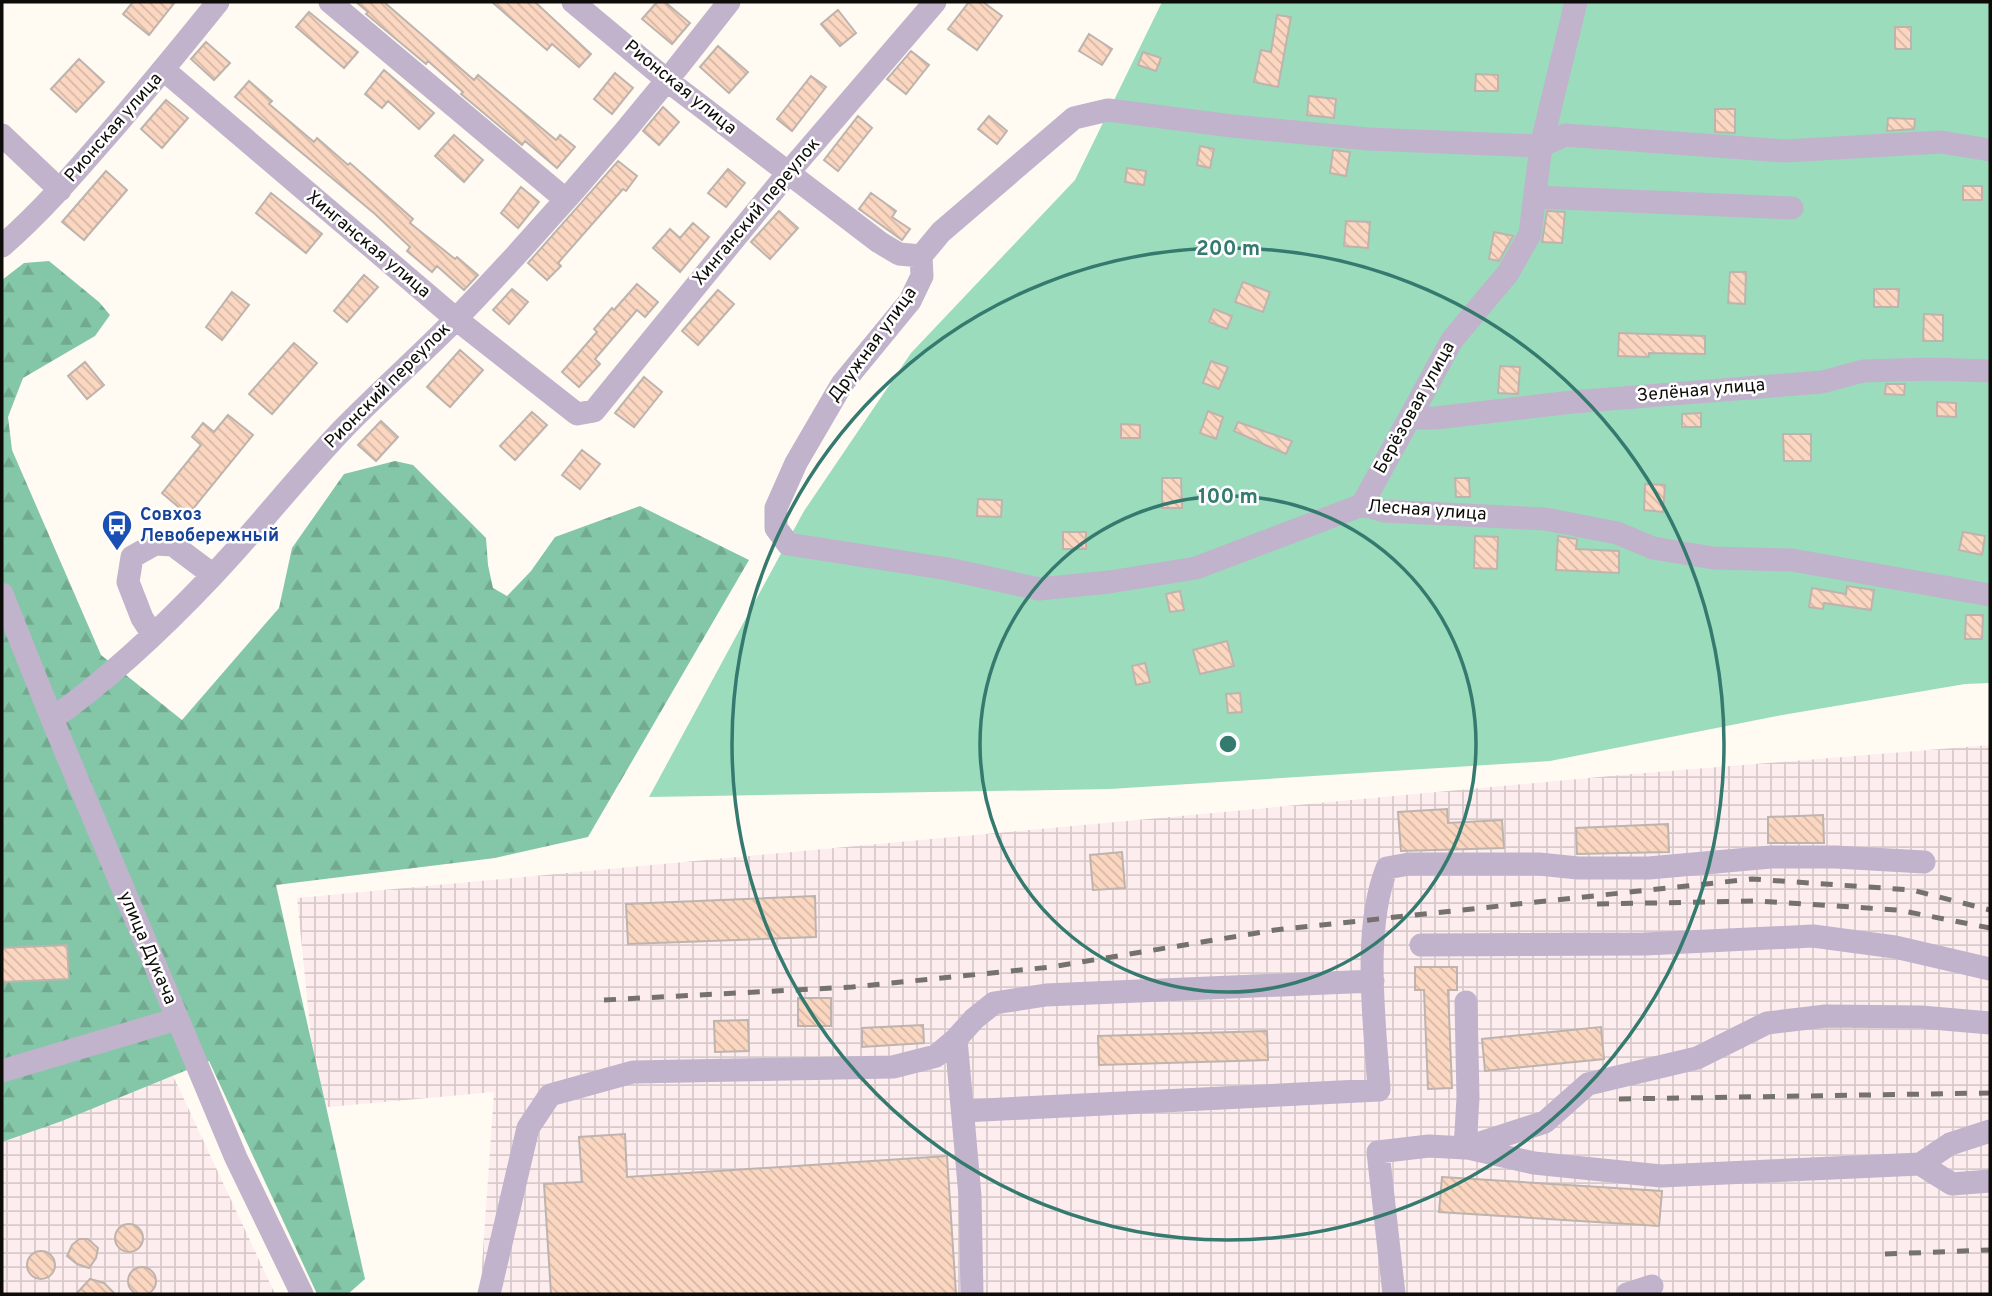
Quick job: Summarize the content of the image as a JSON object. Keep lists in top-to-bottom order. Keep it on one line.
{"streets":{"street":["Рионская улица","Хинганский переулок","Хинганская улица","Дружная улица","Рионский переулок","Зелёная улица","Берёзовая улица","Лесная улица","улица Дукача"]},"crossings":[["Рионская улица","Хинганский переулок"],["Рионская улица","Хинганская улица"],["Рионская улица","Рионский переулок"],["Хинганский переулок","Хинганская улица"],["Хинганская улица","Рионский переулок"],["Дружная улица","Лесная улица"],["Зелёная улица","Берёзовая улица"],["Берёзовая улица","Лесная улица"]],"places":{"bus stop":["Совхоз Левобережный"]},"rings":["200 m","100 m"]}
